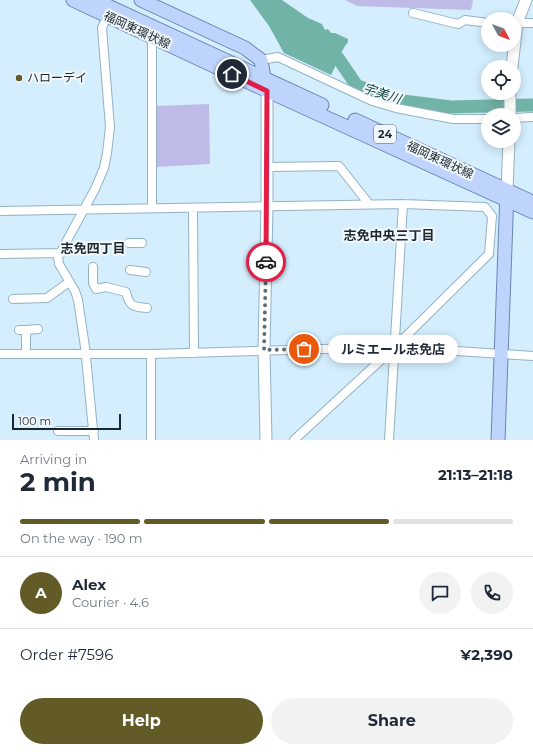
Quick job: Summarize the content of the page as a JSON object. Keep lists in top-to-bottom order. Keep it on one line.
{"streets":{"main road":["福岡東環状線","24"]},"districts":["志免中央三丁目","志免四丁目"],"water":["宇美川"],"places":["ハローデイ","ルミエール志免店"],"scale_bar":"100 m","north":"bottom right","page":{"bubble":"ルミエール志免店","scale":"100 m","heading":["2 min","Arriving in","21:13–21:18"],"panel":["Alex","Courier · 4.6","Order #7596","¥2,390"],"bar":"On the way · 190 m","round":"A","buttons":["Help","Share"]}}
